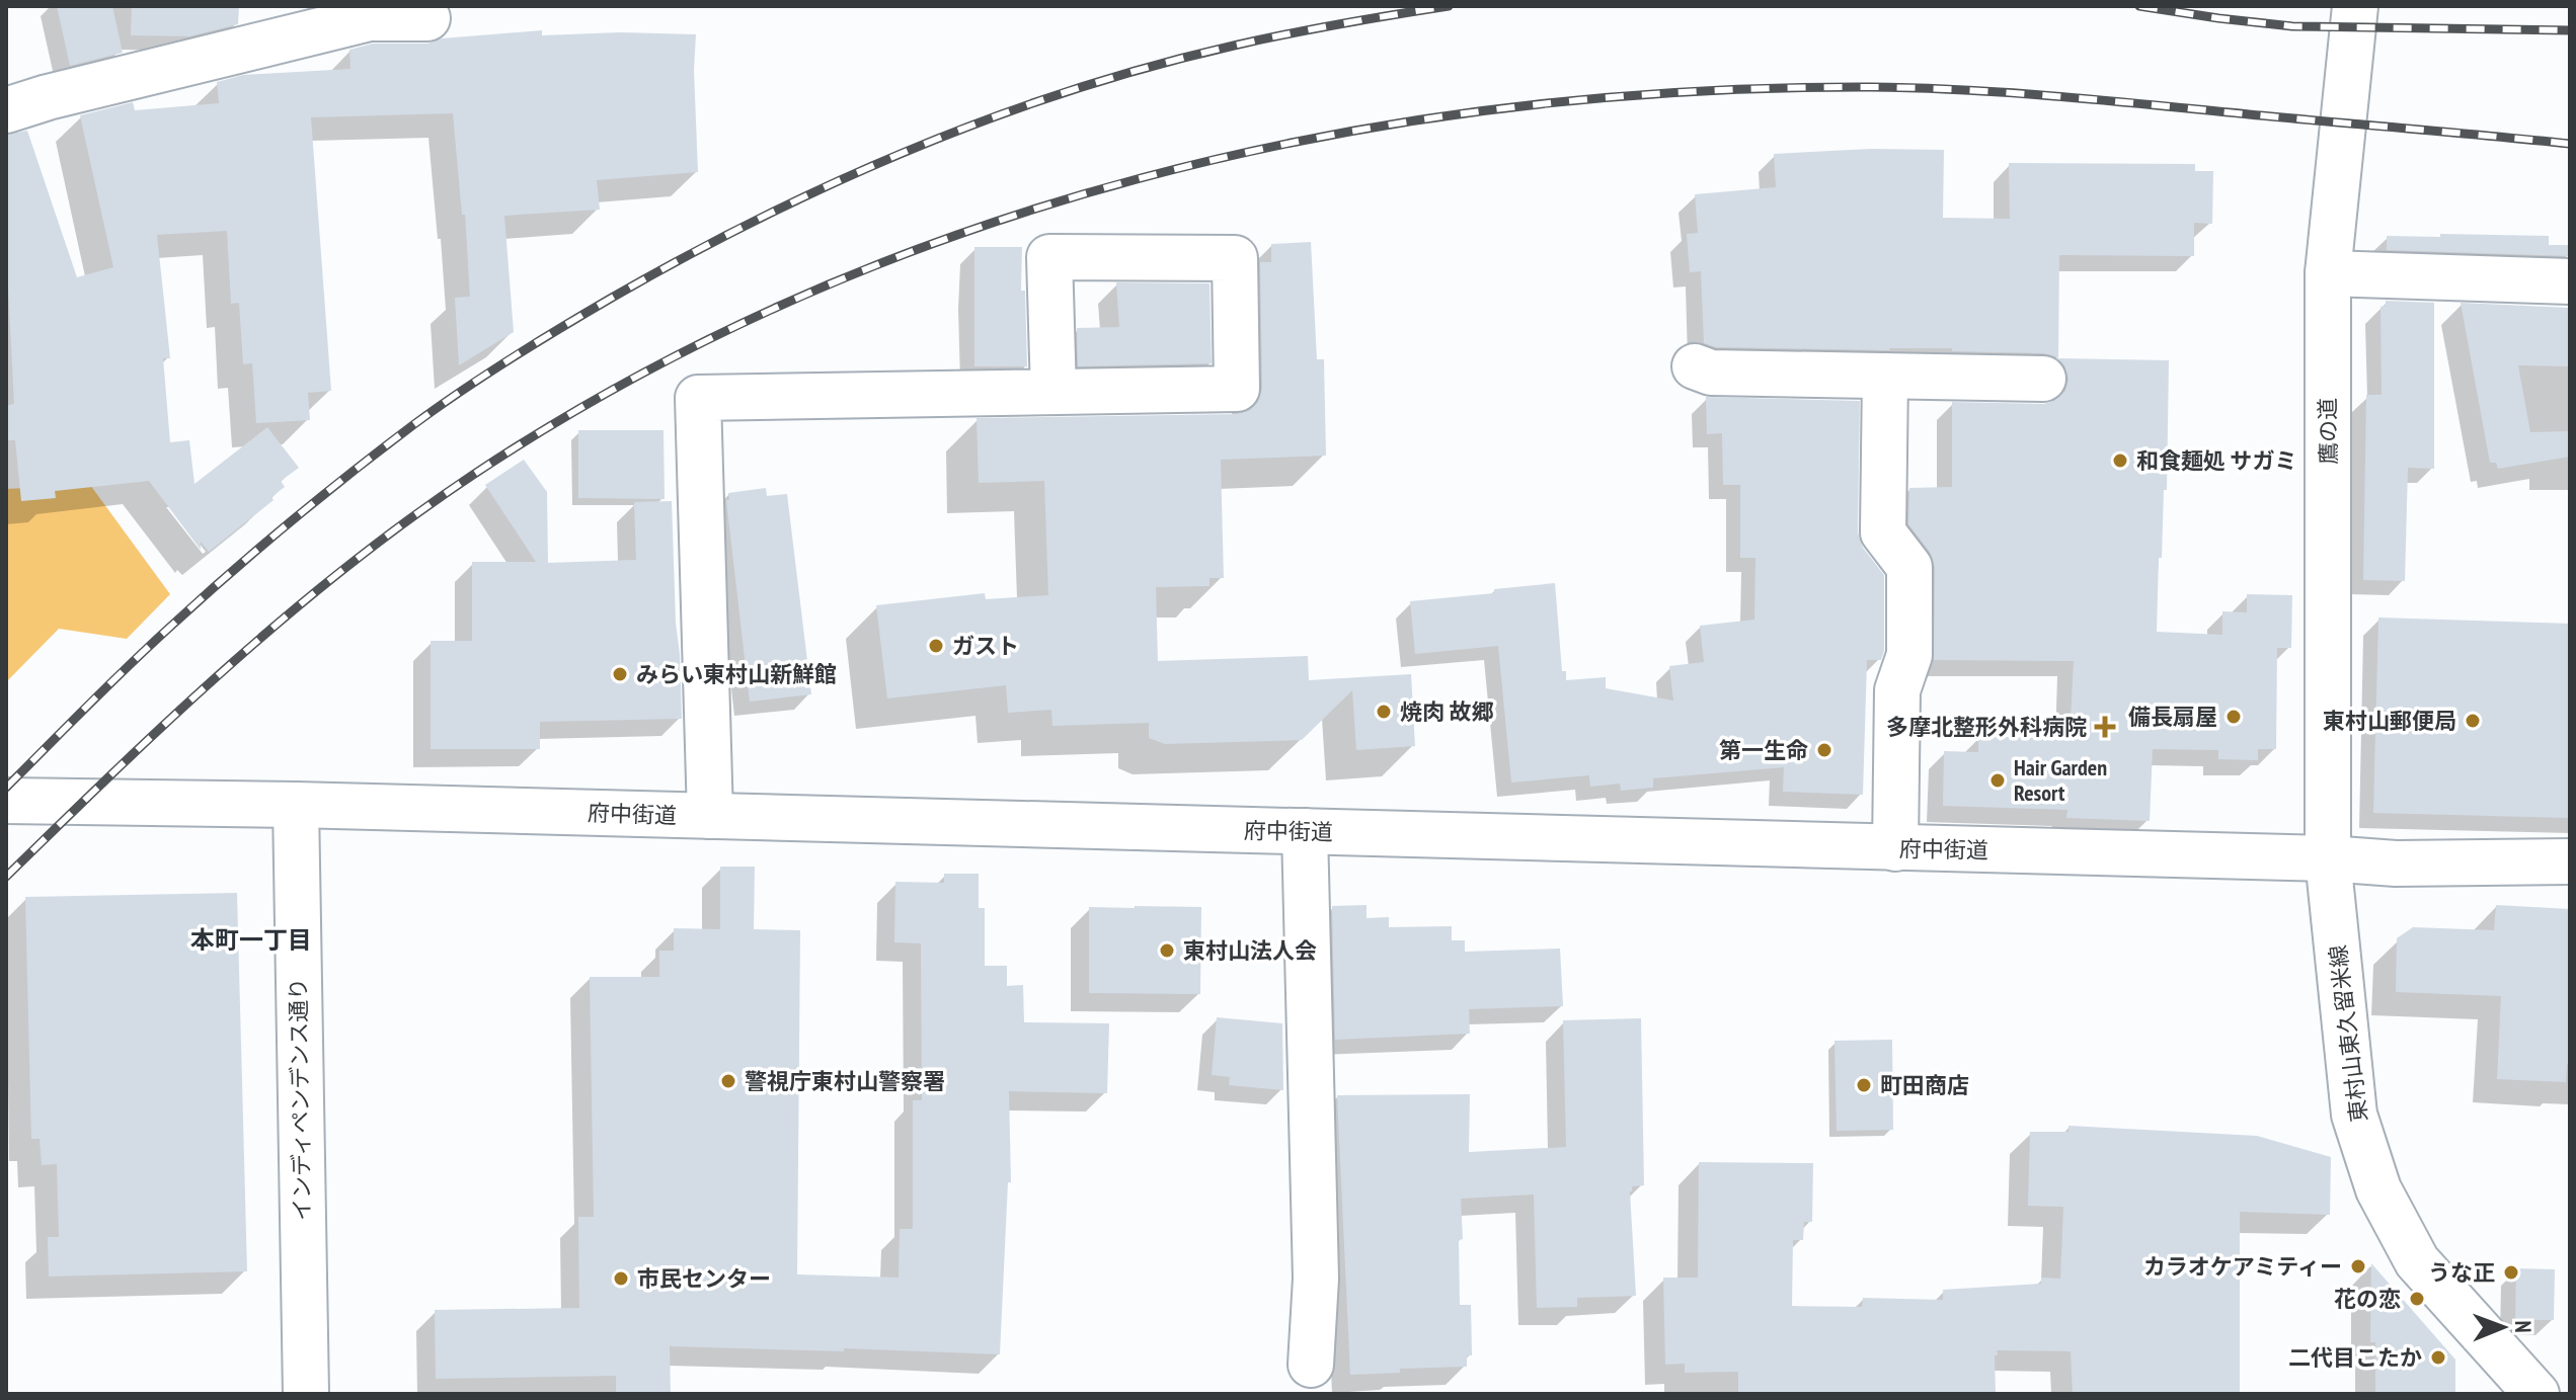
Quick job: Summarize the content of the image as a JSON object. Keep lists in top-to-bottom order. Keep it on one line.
{"streets":{"street":["鷹の道","府中街道","東村山東久留米線","インディペンデンス通り"]},"crossings":[["鷹の道","府中街道"],["鷹の道","東村山東久留米線"],["府中街道","東村山東久留米線"],["府中街道","インディペンデンス通り"]],"districts":["本町一丁目"],"places":{"other":["和食麺処 サガミ","ガスト","みらい東村山新鮮館","焼肉 故郷","備長扇屋","東村山郵便局","第一生命","Hair Garden Resort","東村山法人会","警視庁東村山警察署","町田商店","カラオケアミティー","うな正","市民センター","花の恋","二代目こたか"],"health":["多摩北整形外科病院"]},"north":"right"}
